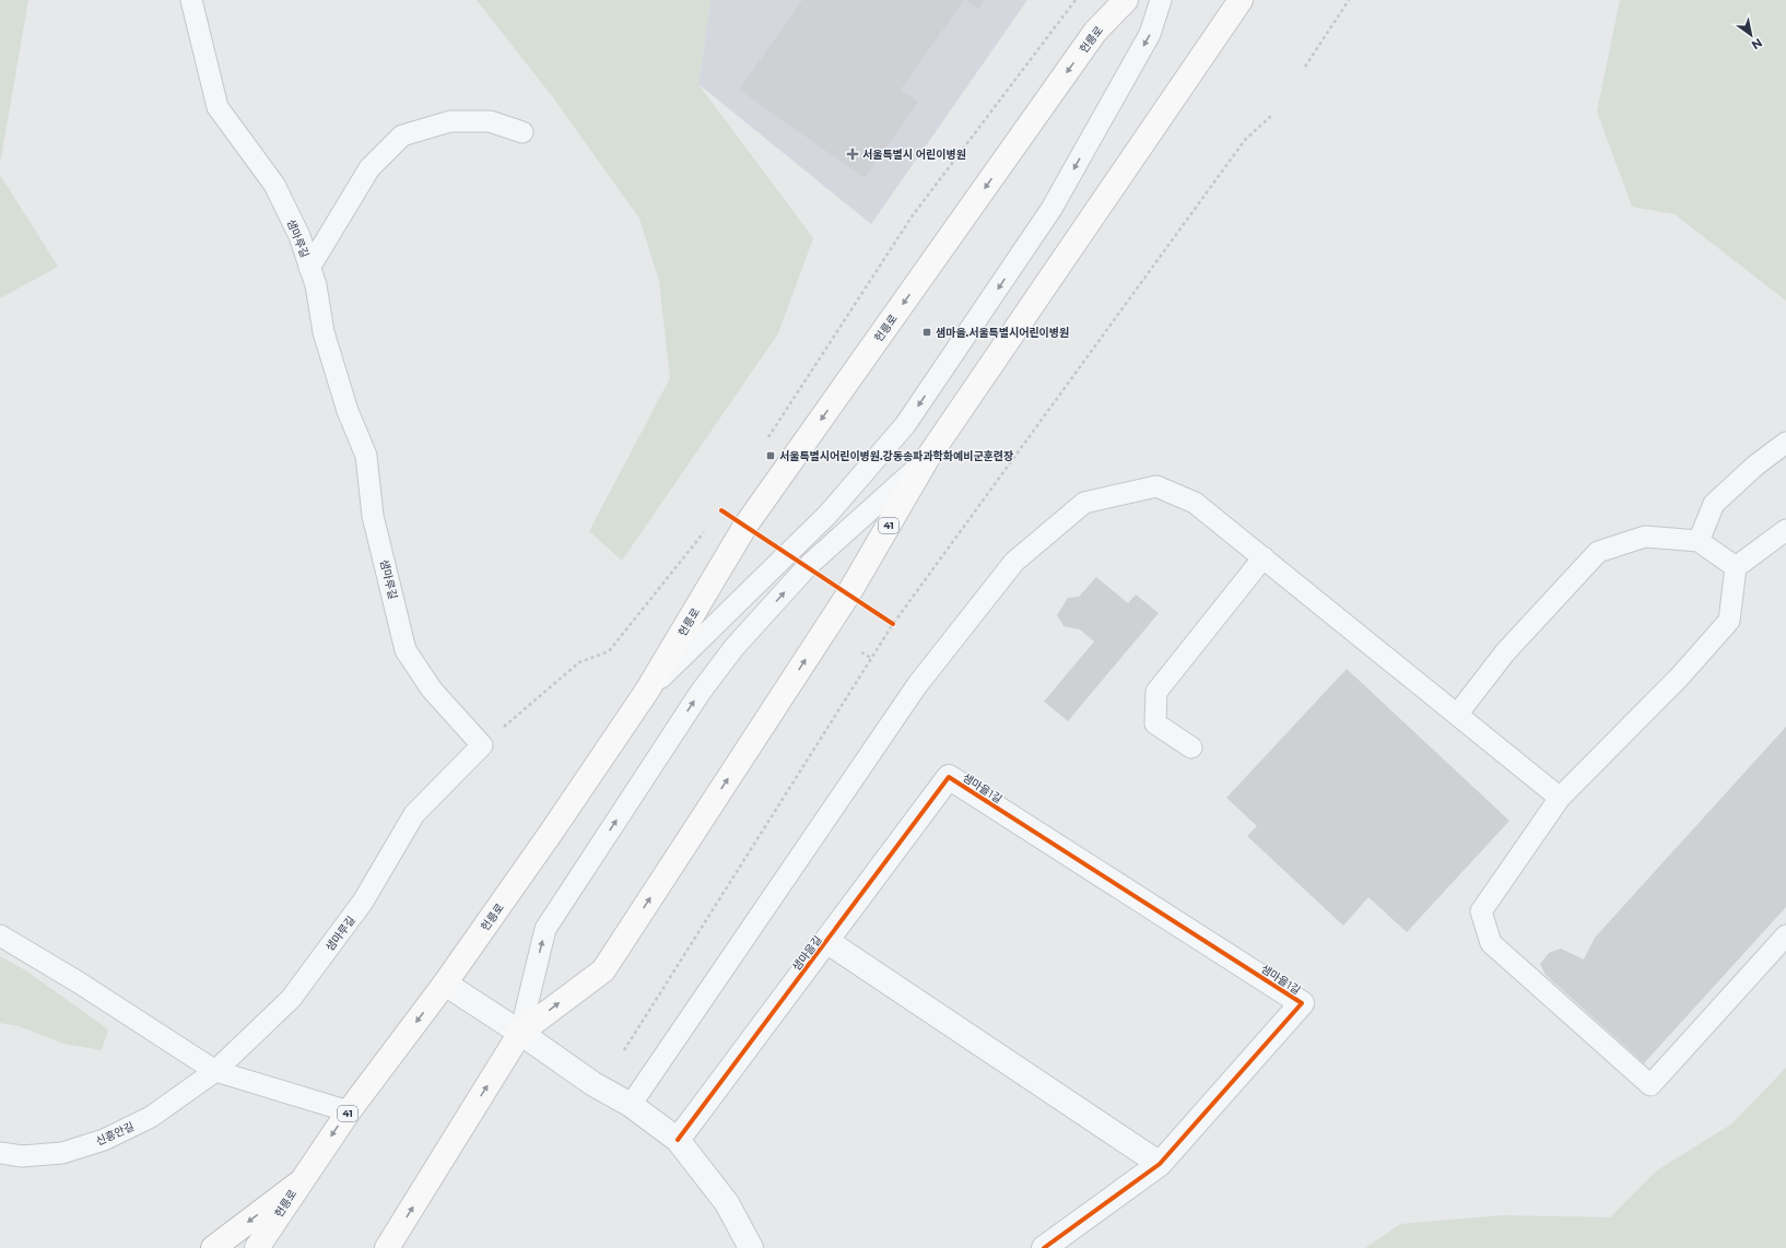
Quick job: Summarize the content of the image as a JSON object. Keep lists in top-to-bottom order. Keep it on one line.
{"streets":{"main road":["헌릉로","41"],"street":["샘마을1길","샘마을길"],"lane":["샘마루길","신흥안길"]},"crossings":[["샘마루길","신흥안길"],["샘마을1길","샘마을길"]],"places":{"health":["서울특별시 어린이병원"],"transit":["샘마을.서울특별시어린이병원","서울특별시어린이병원.강동송파과학화예비군훈련장"]},"north":"bottom right"}
